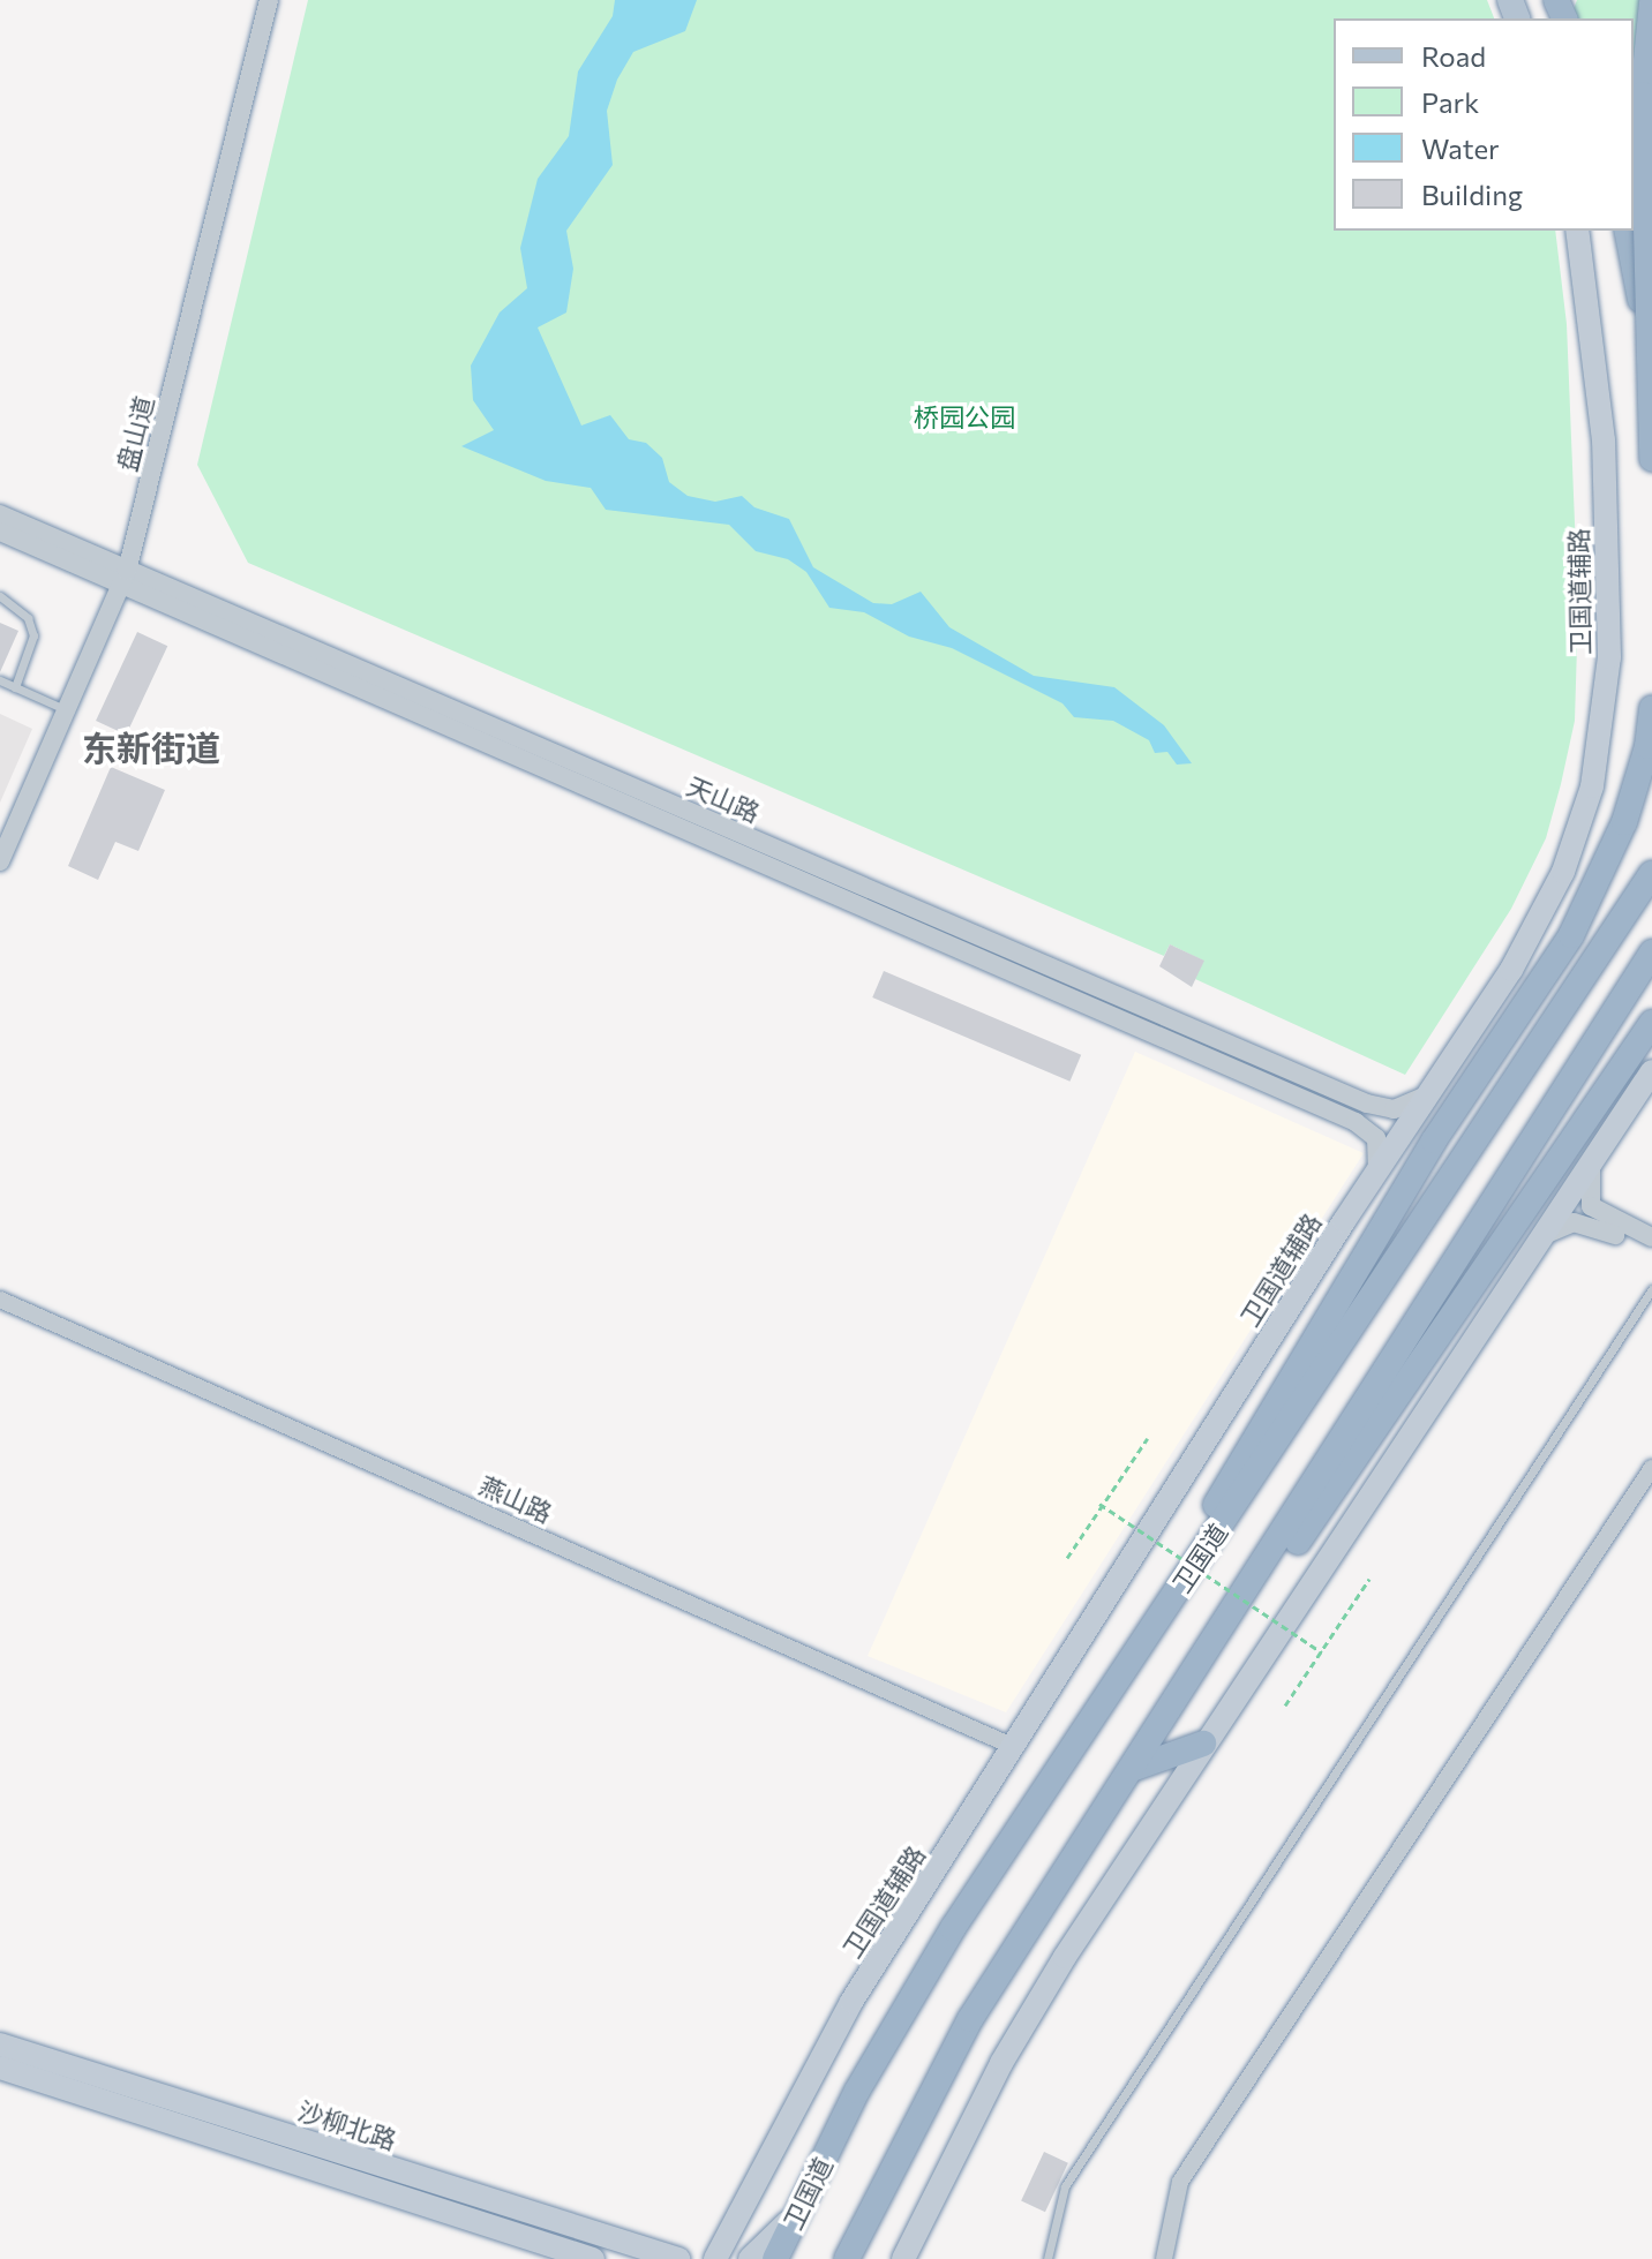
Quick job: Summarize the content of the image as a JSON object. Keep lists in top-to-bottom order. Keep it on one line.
{"streets":{"highway":["卫国道"],"main road":["卫国道辅路","沙柳北路"],"street":["盘山道","天山路","燕山路"]},"crossings":[["盘山道","天山路"],["卫国道辅路","天山路"],["卫国道辅路","燕山路"]],"districts":["东新街道"],"parks":["桥园公园"],"legend":["Road","Park","Water","Building"]}
